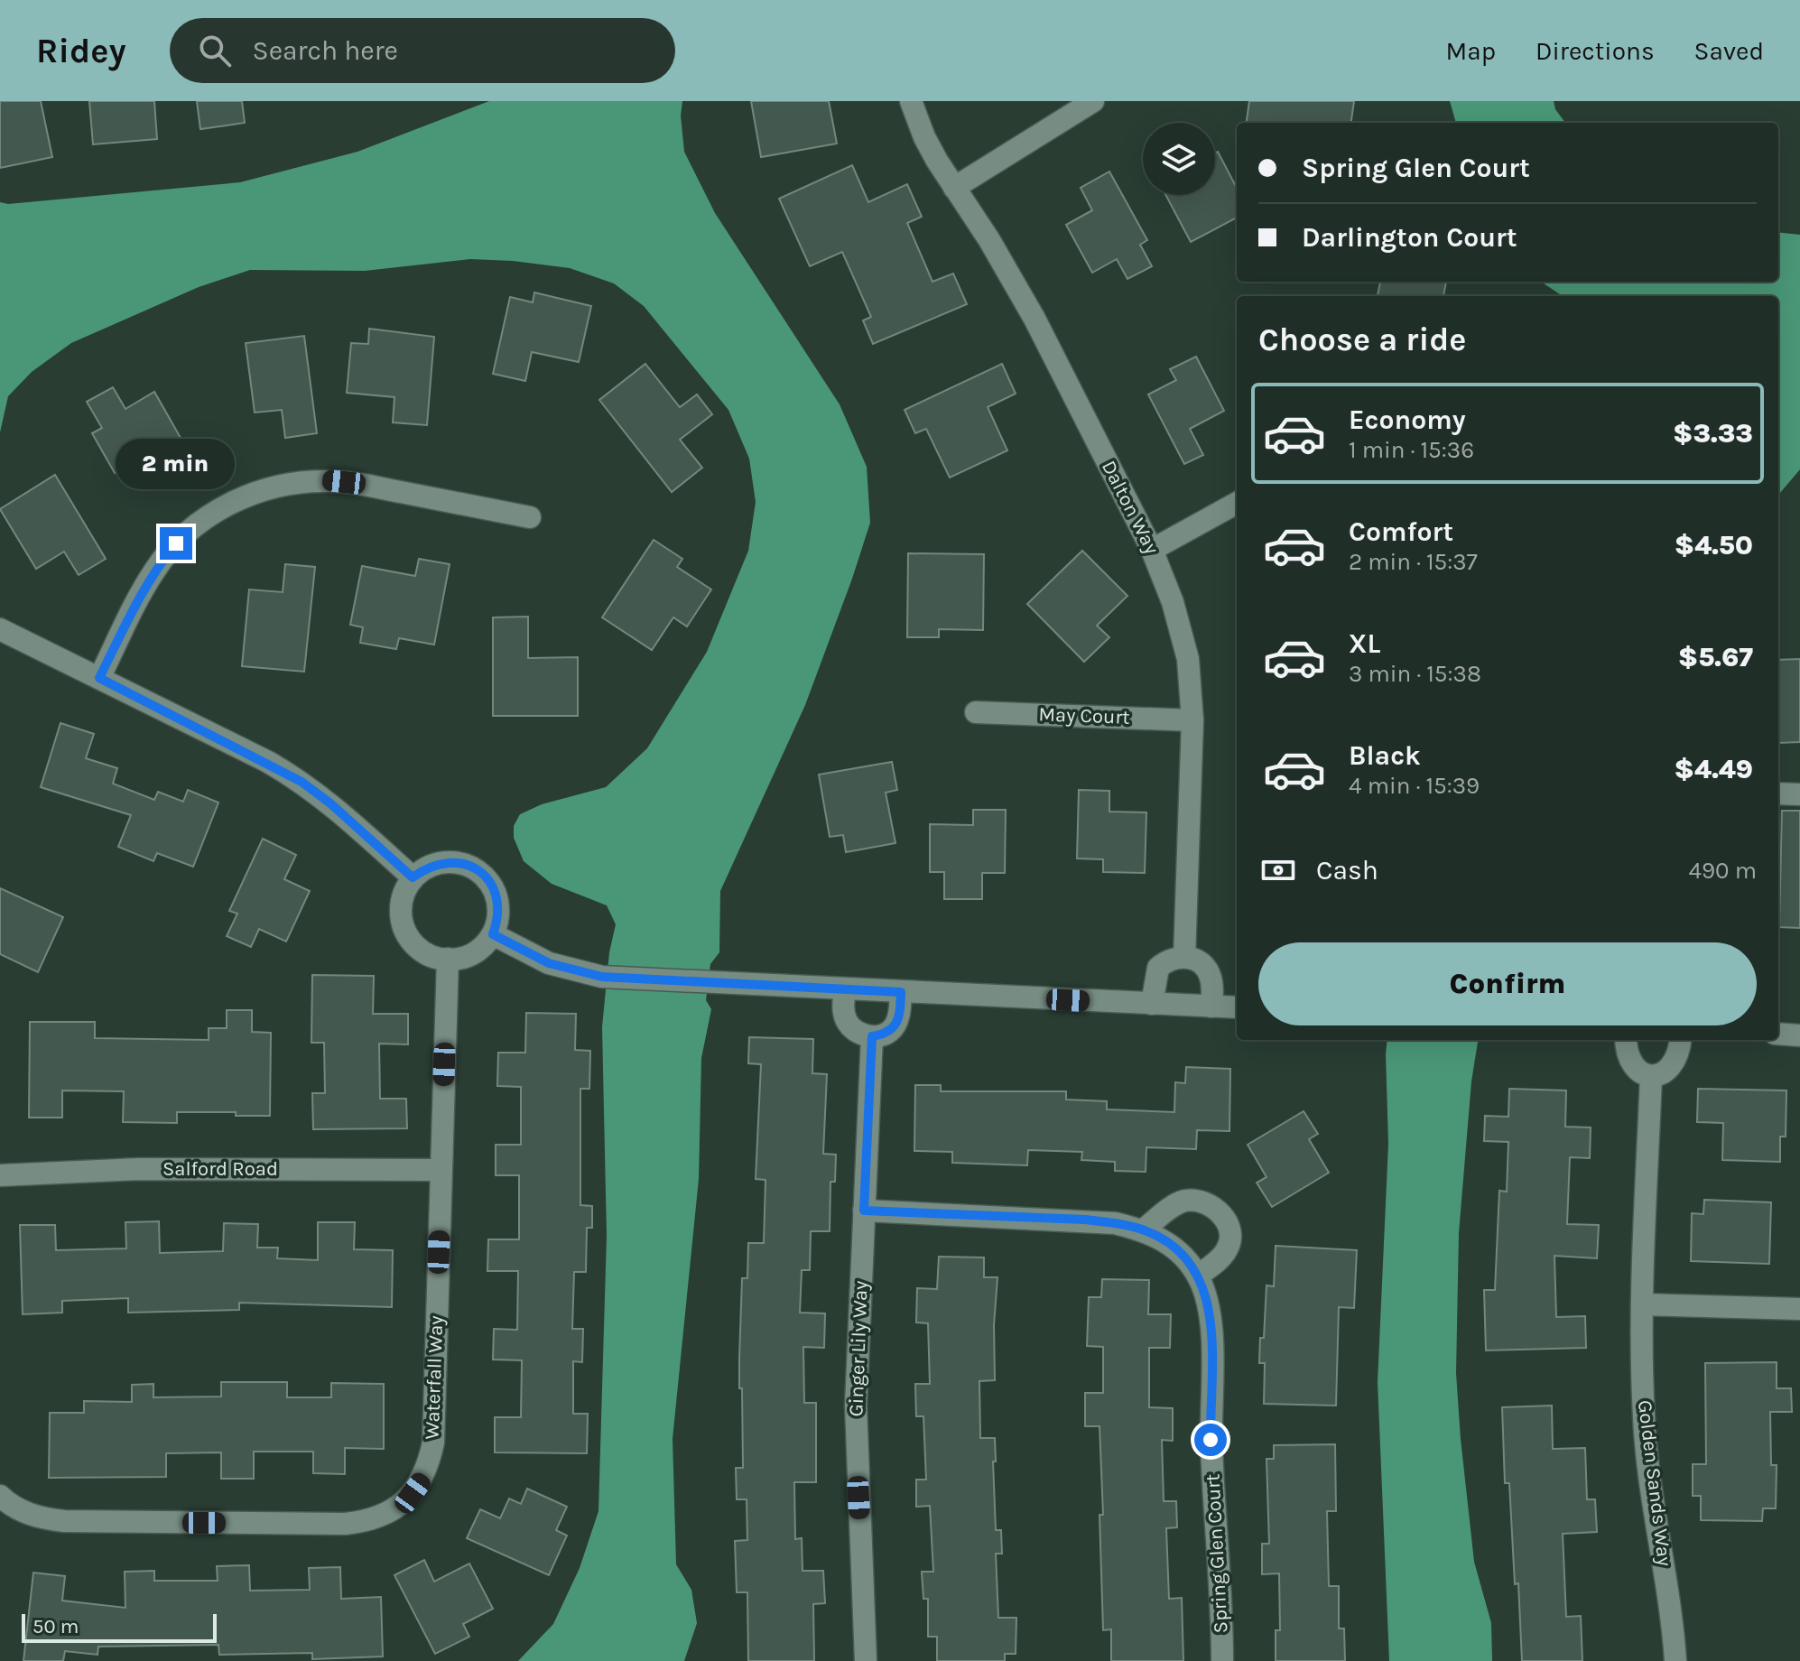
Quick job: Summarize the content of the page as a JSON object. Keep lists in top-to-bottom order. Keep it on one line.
{"streets":{"street":["Dalton Way","May Court","Salford Road","Ginger Lily Way","Waterfall Way","Golden Sands Way","Spring Glen Court"]},"crossings":[["Dalton Way","May Court"],["Salford Road","Waterfall Way"],["Ginger Lily Way","Spring Glen Court"]],"scale_bar":"50 m","page":{"header":"Ridey","search":"Search here","nav":["Map","Directions","Saved"],"banner":["Spring Glen Court","Darlington Court"],"heading":"Choose a ride","list":[{"name":"Economy","note":"1 min · 15:36","value":"$3.33"},{"name":"Comfort","note":"2 min · 15:37","value":"$4.50"},{"name":"XL","note":"3 min · 15:38","value":"$5.67"},{"name":"Black","note":"4 min · 15:39","value":"$4.49"}],"bubble":"2 min","pay":["Cash","490 m"],"buttons":"Confirm","scale":"50 m"}}
